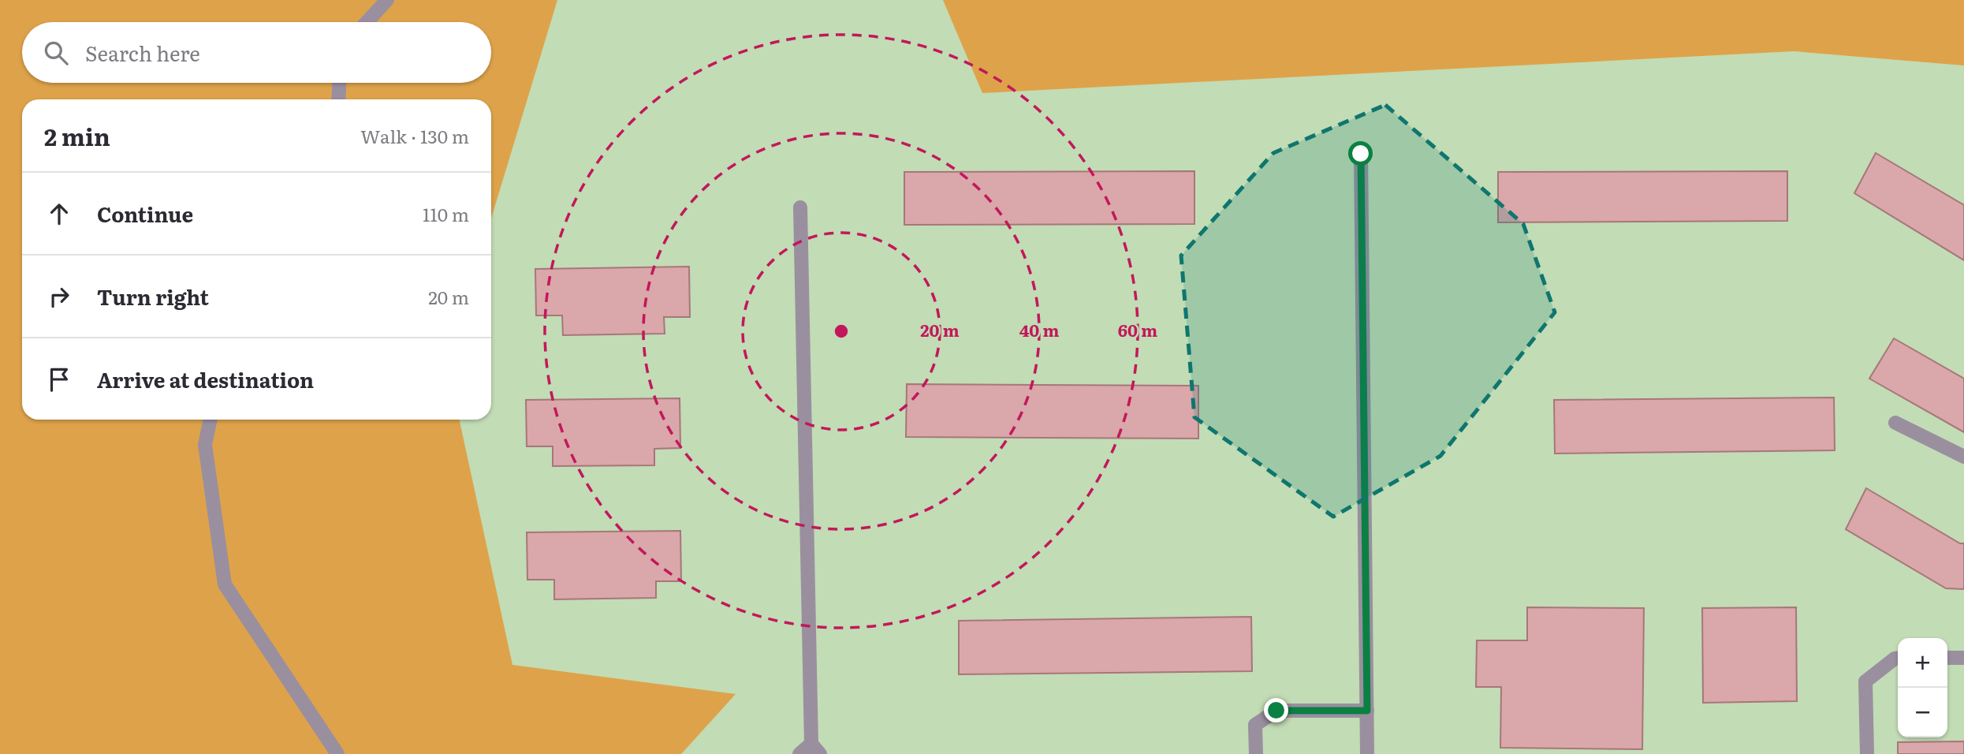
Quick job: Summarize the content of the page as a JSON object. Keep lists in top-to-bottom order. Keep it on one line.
{"page":{"search":"Search here","heading":["2 min","Walk · 130 m"],"list":[["Continue","110 m"],["Turn right","20 m"],"Arrive at destination"],"map_buttons":["+","−"]},"rings":["20 m","40 m","60 m"]}
